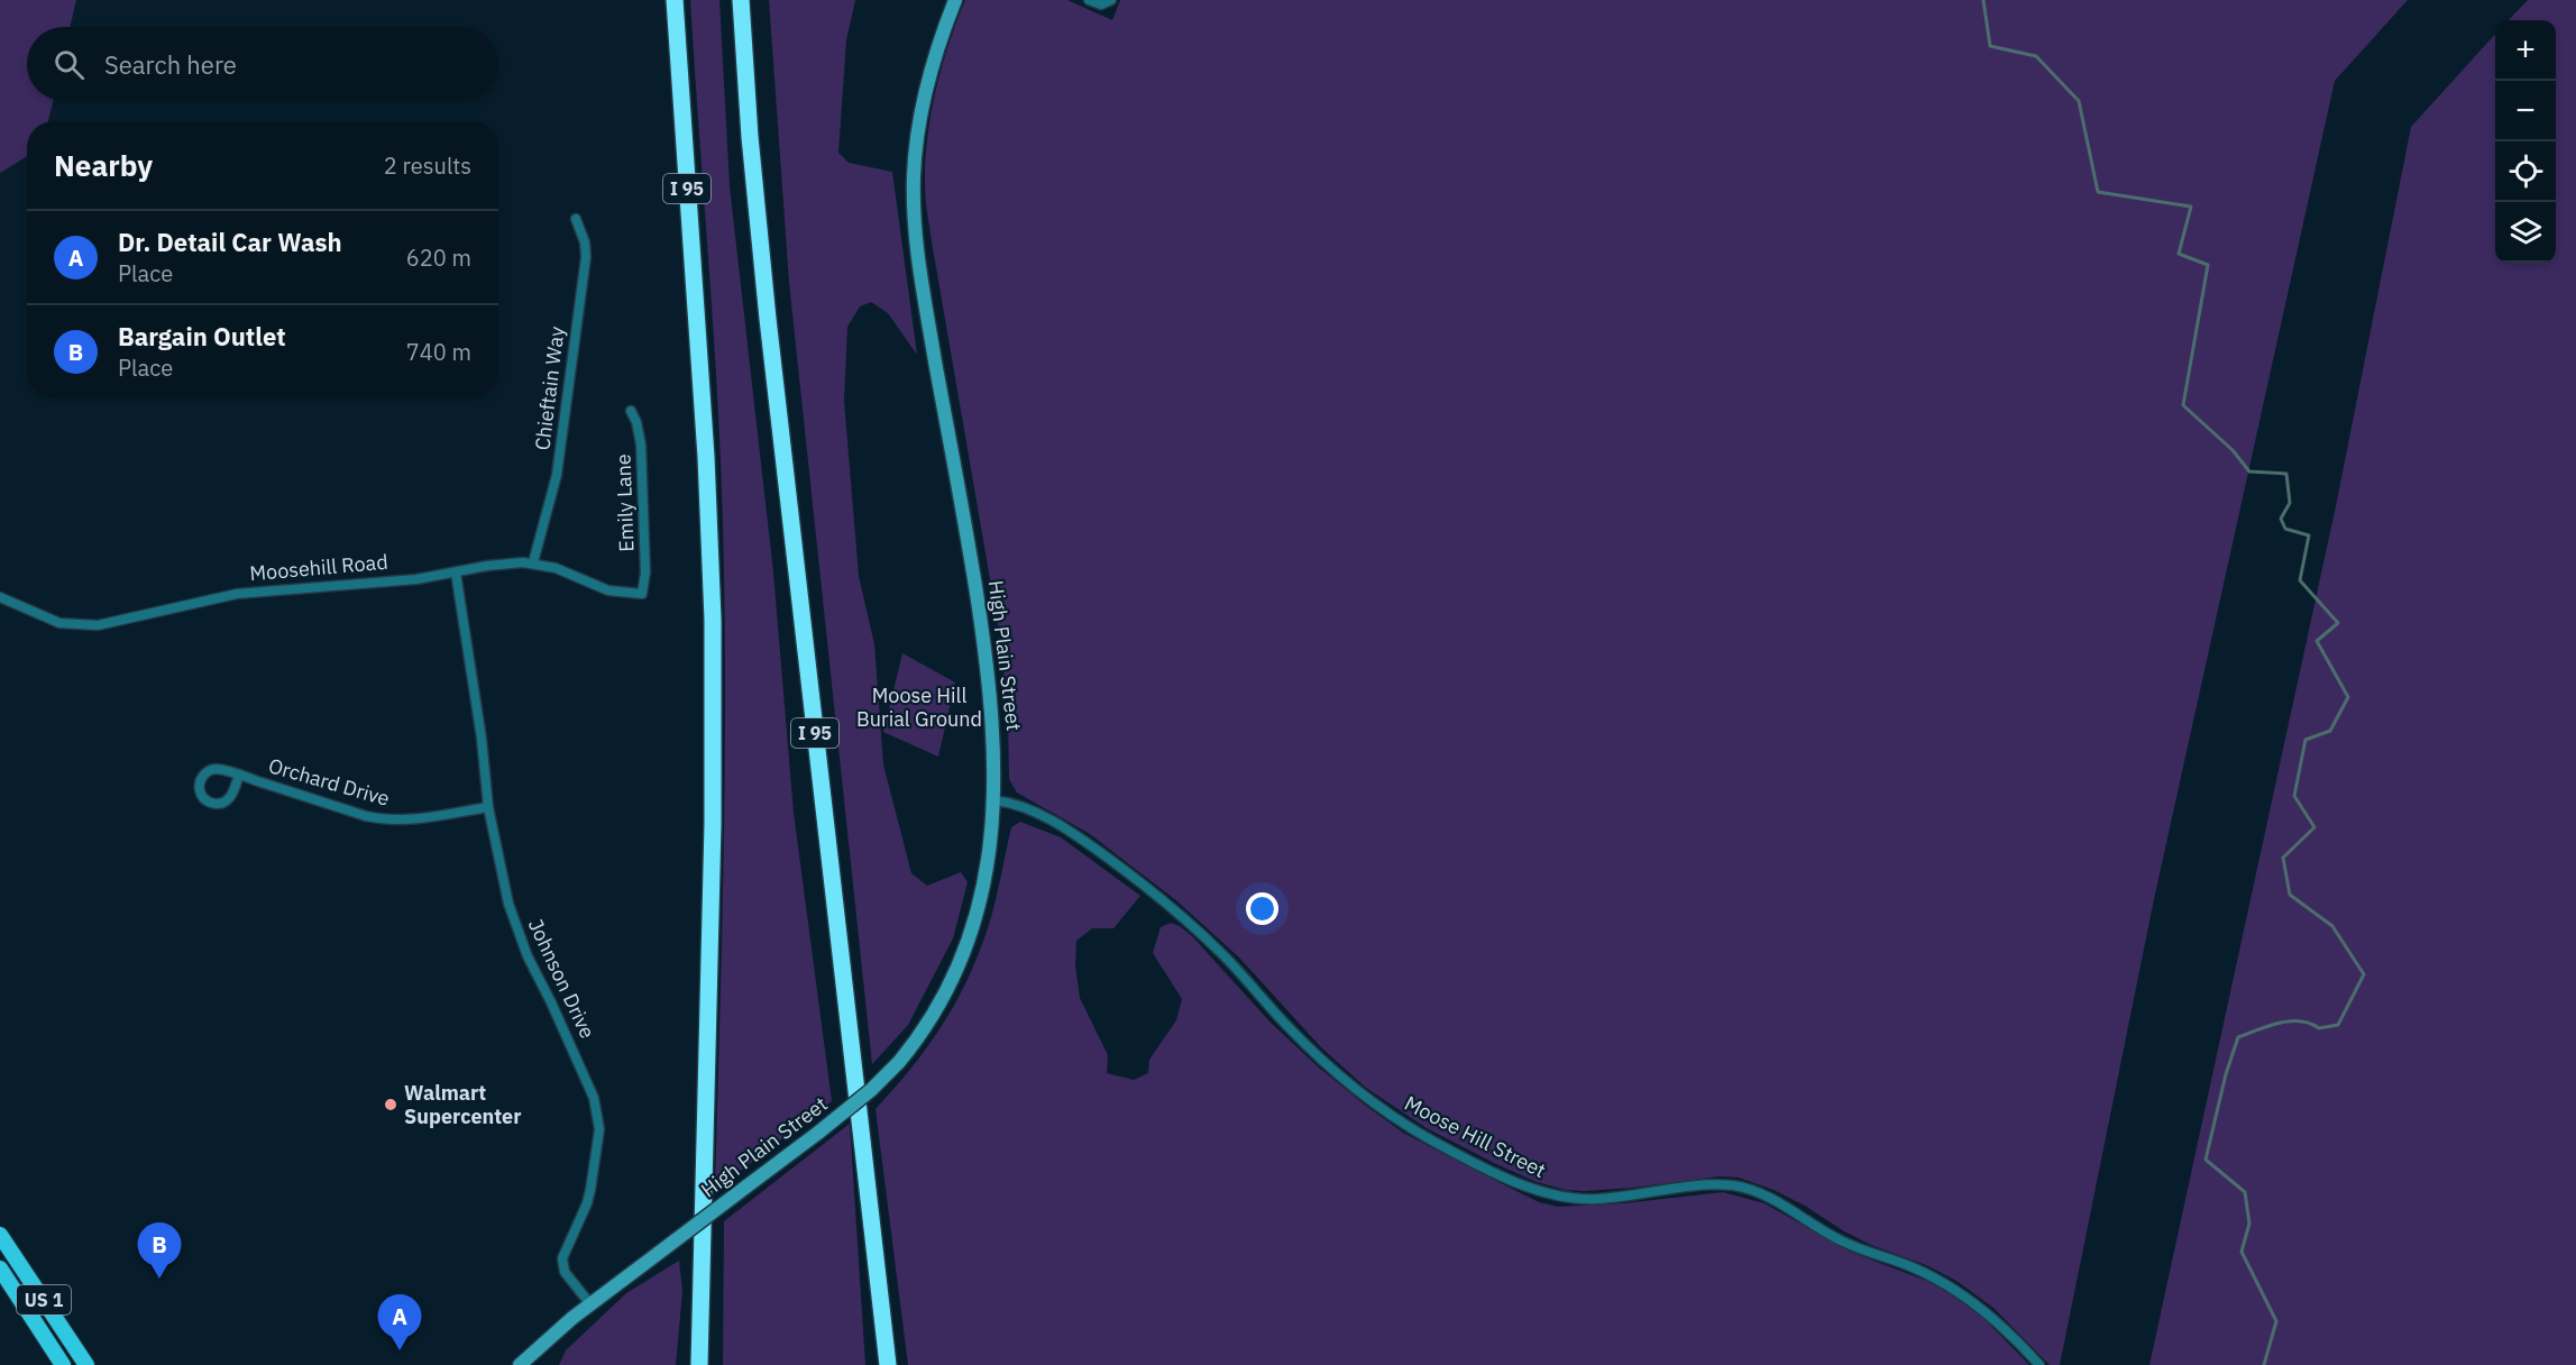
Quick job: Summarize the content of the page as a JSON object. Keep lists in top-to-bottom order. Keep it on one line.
{"streets":{"highway":["I 95"],"main road":["High Plain Street","US 1"],"street":["Chieftain Way","Emily Lane","Moosehill Road","Orchard Drive","Johnson Drive","Moose Hill Street"]},"crossings":[["Chieftain Way","Moosehill Road"],["Emily Lane","Moosehill Road"],["Moosehill Road","Johnson Drive"],["High Plain Street","Johnson Drive"],["High Plain Street","Moose Hill Street"],["Orchard Drive","Johnson Drive"]],"parks":["Moose Hill Burial Ground"],"places":["Walmart Supercenter"],"page":{"map_buttons":["+","−"],"search":"Search here","heading":["Nearby","2 results"],"list":[{"mark":"A","name":"Dr. Detail Car Wash","note":"Place","value":"620 m"},{"mark":"B","name":"Bargain Outlet","note":"Place","value":"740 m"}],"pins":["B","A"]}}
